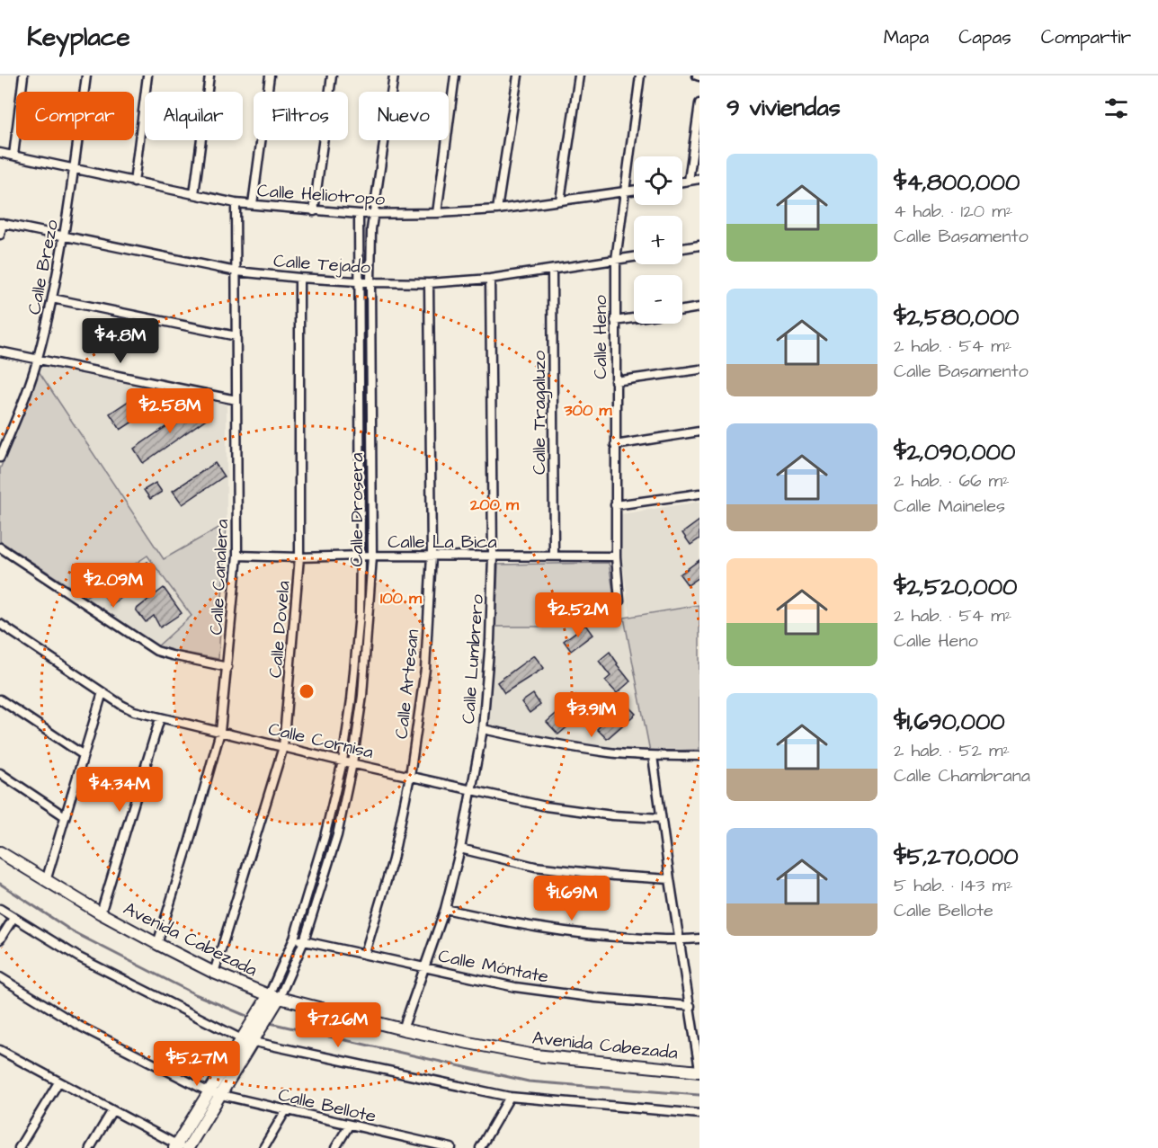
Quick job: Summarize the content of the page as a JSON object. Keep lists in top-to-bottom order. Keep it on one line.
{"streets":{"main road":["Avenida Cabezada"],"street":["Calle Heliotropo","Calle Tejado","Calle Brezo","Calle Heno","Calle Tragaluzo","Calle Drosera","Calle La Bica","Calle Canalera","Calle Dovela","Calle Lumbrero","Calle Artesan","Calle Cornisa","Calle Móntate","Calle Bellote"]},"crossings":[["Calle Heliotropo","Calle Brezo"],["Calle Heliotropo","Calle Heno"],["Calle Heliotropo","Calle Drosera"],["Calle Heliotropo","Calle Canalera"],["Calle Tejado","Calle Brezo"],["Calle Tejado","Calle Heno"],["Calle Tejado","Calle Tragaluzo"],["Calle Tejado","Calle Drosera"],["Calle Tejado","Calle Canalera"],["Calle Tejado","Calle Dovela"],["Calle Tejado","Calle Lumbrero"],["Calle Tejado","Calle Artesan"],["Calle Heno","Calle La Bica"],["Calle Tragaluzo","Calle La Bica"],["Calle Drosera","Calle La Bica"],["Calle Drosera","Calle Cornisa"],["Calle Drosera","Avenida Cabezada"],["Calle Drosera","Calle Móntate"],["Calle La Bica","Calle Canalera"],["Calle La Bica","Calle Dovela"],["Calle La Bica","Calle Lumbrero"],["Calle La Bica","Calle Artesan"],["Calle Canalera","Calle Cornisa"],["Calle Canalera","Avenida Cabezada"],["Calle Dovela","Calle Cornisa"],["Calle Dovela","Avenida Cabezada"],["Calle Lumbrero","Calle Cornisa"],["Calle Lumbrero","Avenida Cabezada"],["Calle Lumbrero","Calle Móntate"],["Calle Artesan","Calle Cornisa"],["Calle Artesan","Calle Móntate"]],"page":{"header":"Keyplace","nav":["Mapa","Capas","Compartir"],"heading":"9 viviendas","chip":["Comprar","Alquilar","Filtros","Nuevo"],"list":[{"name":"$4,800,000","note":"4 hab. · 120 m² · Calle Basamento"},{"name":"$2,580,000","note":"2 hab. · 54 m² · Calle Basamento"},{"name":"$2,090,000","note":"2 hab. · 66 m² · Calle Maineles"},{"name":"$2,520,000","note":"2 hab. · 54 m² · Calle Heno"},{"name":"$1,690,000","note":"2 hab. · 52 m² · Calle Chambrana"},{"name":"$5,270,000","note":"5 hab. · 143 m² · Calle Bellote"}],"map_buttons":["+","−"],"price":["$4.8M","$2.58M","$2.09M","$2.52M","$3.91M","$4.34M","$1.69M","$7.26M","$5.27M"]},"rings":["300 m","200 m","100 m"]}
